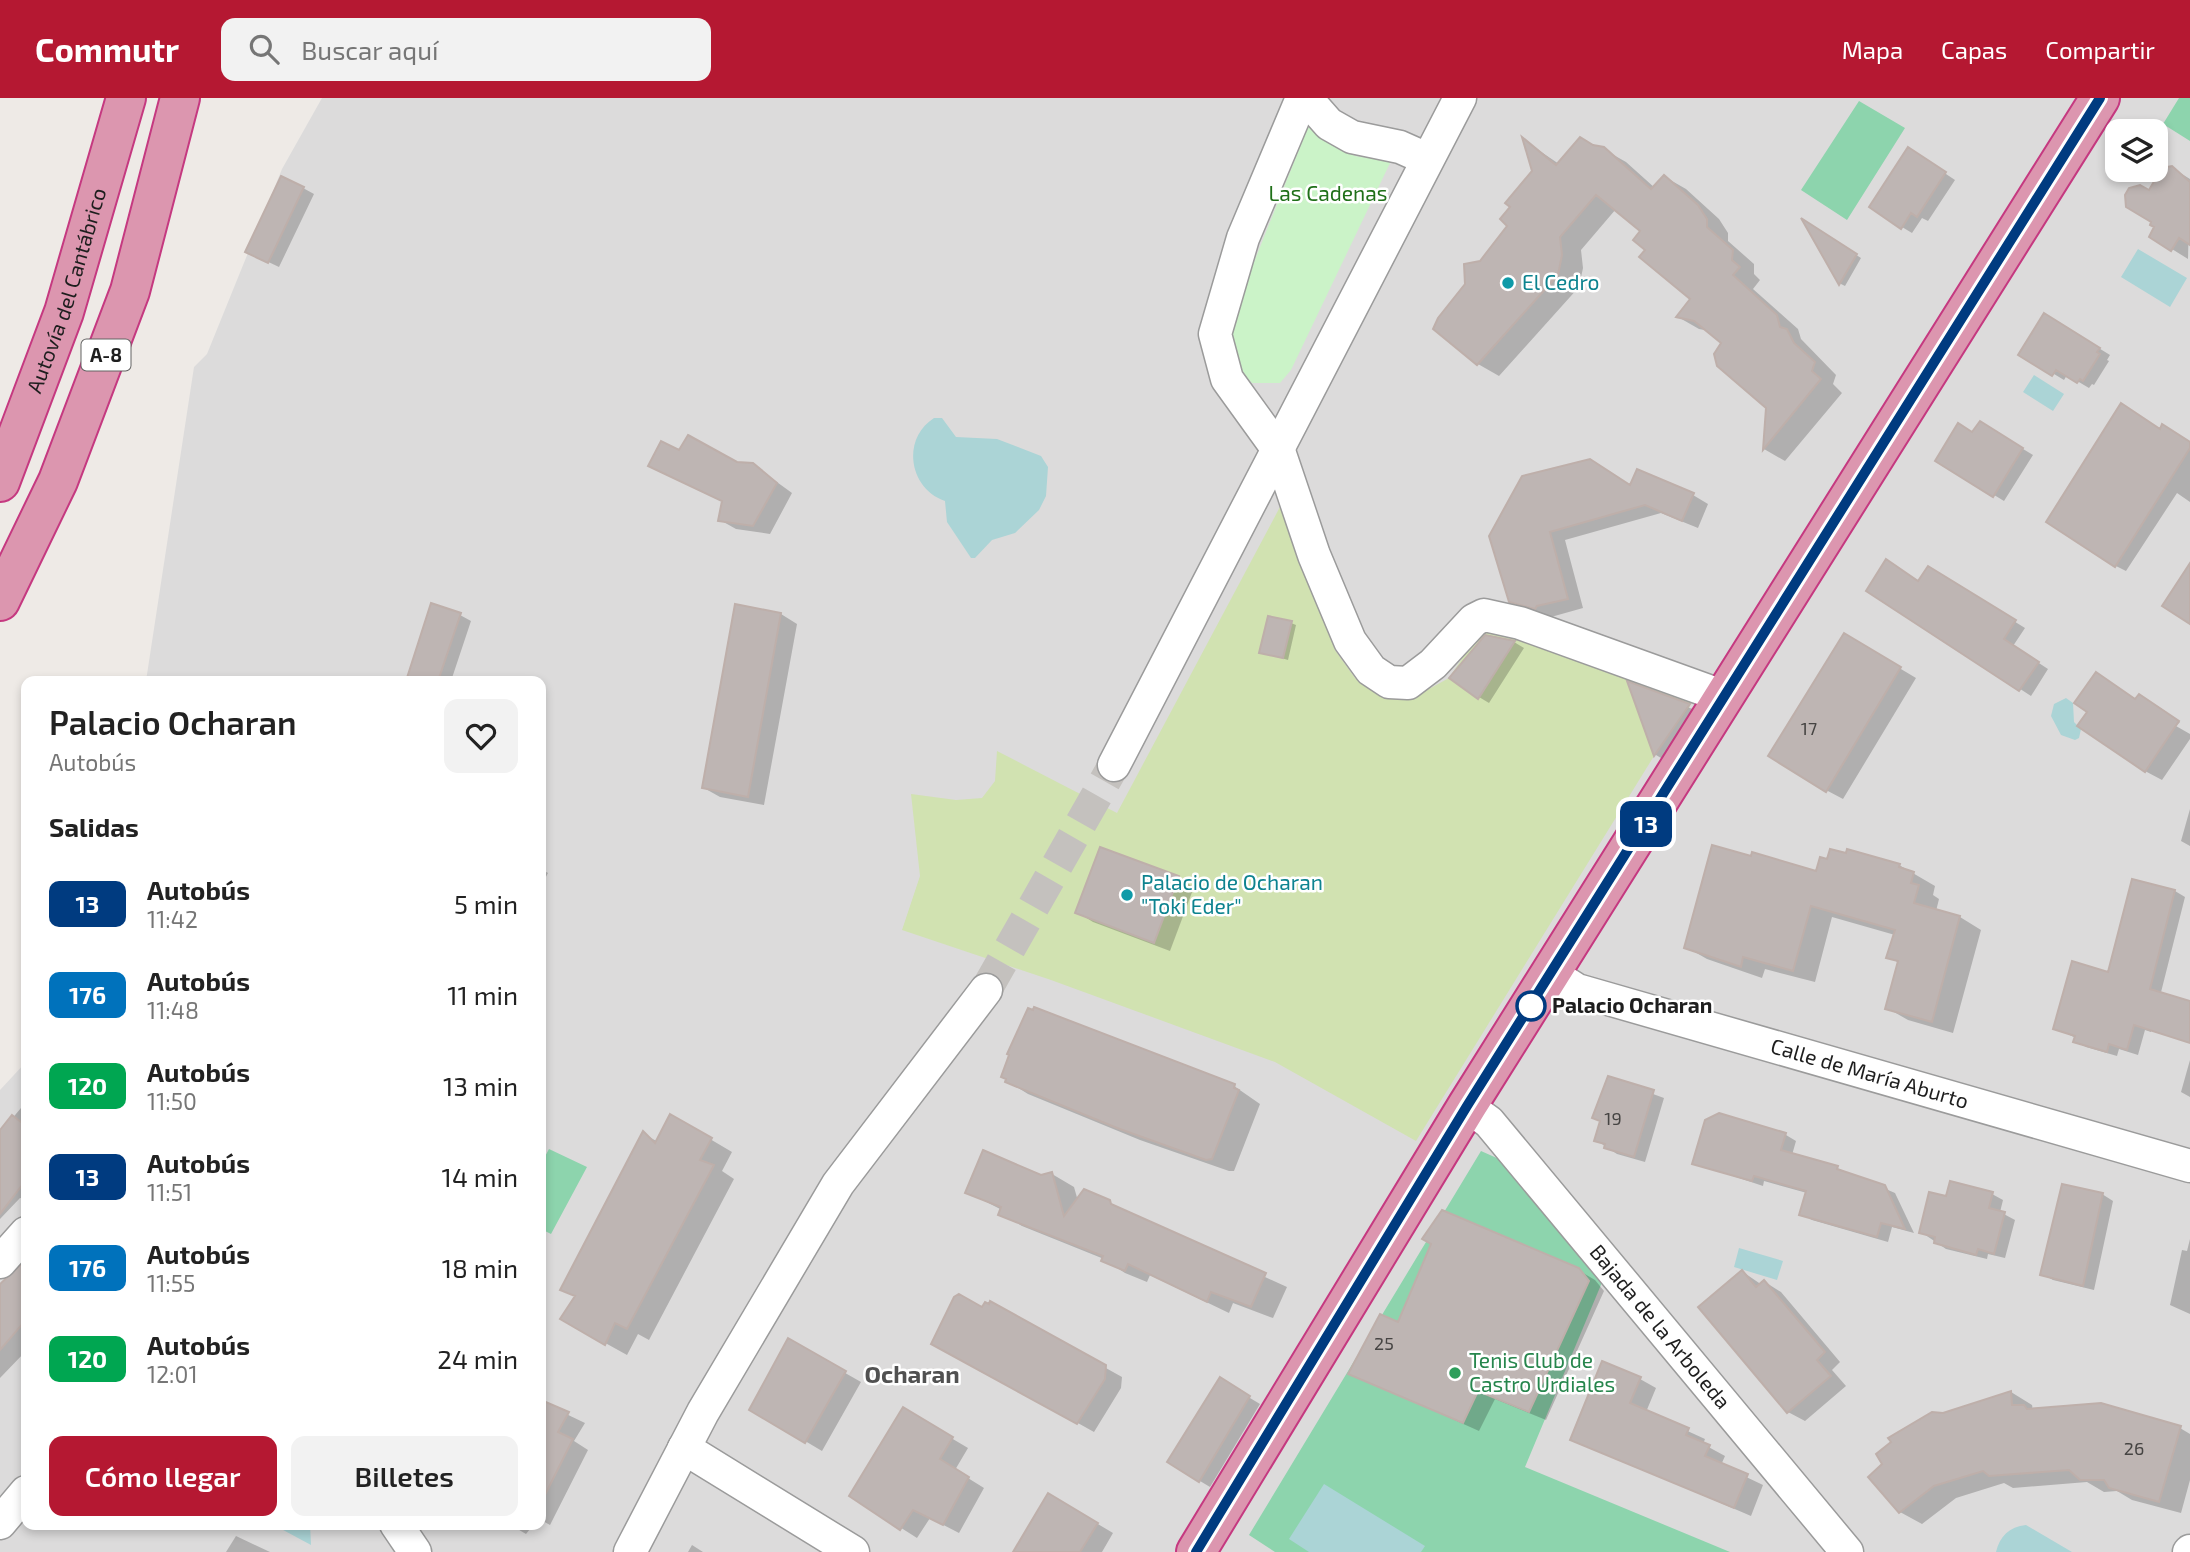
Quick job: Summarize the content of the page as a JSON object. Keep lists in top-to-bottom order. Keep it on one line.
{"streets":{"highway":["Autovía del Cantábrico","A-8"],"street":["Calle de María Aburto","Bajada de la Arboleda"]},"districts":["Ocharan"],"parks":["Las Cadenas"],"places":["El Cedro","Palacio de Ocharan \"Toki Eder\"","Palacio Ocharan","Tenis Club de Castro Urdiales"],"lines":["bus line 13"],"house_numbers":["17","19","25","26"],"page":{"header":"Commutr","search":"Buscar aquí","nav":["Mapa","Capas","Compartir"],"on_map":"13","heading":[["Palacio Ocharan","Autobús"],"Salidas"],"list":[{"mark":"13","name":"Autobús","note":"11:42","value":"5 min"},{"mark":"176","name":"Autobús","note":"11:48","value":"11 min"},{"mark":"120","name":"Autobús","note":"11:50","value":"13 min"},{"mark":"13","name":"Autobús","note":"11:51","value":"14 min"},{"mark":"176","name":"Autobús","note":"11:55","value":"18 min"},{"mark":"120","name":"Autobús","note":"12:01","value":"24 min"}],"buttons":["Cómo llegar","Billetes"]}}
